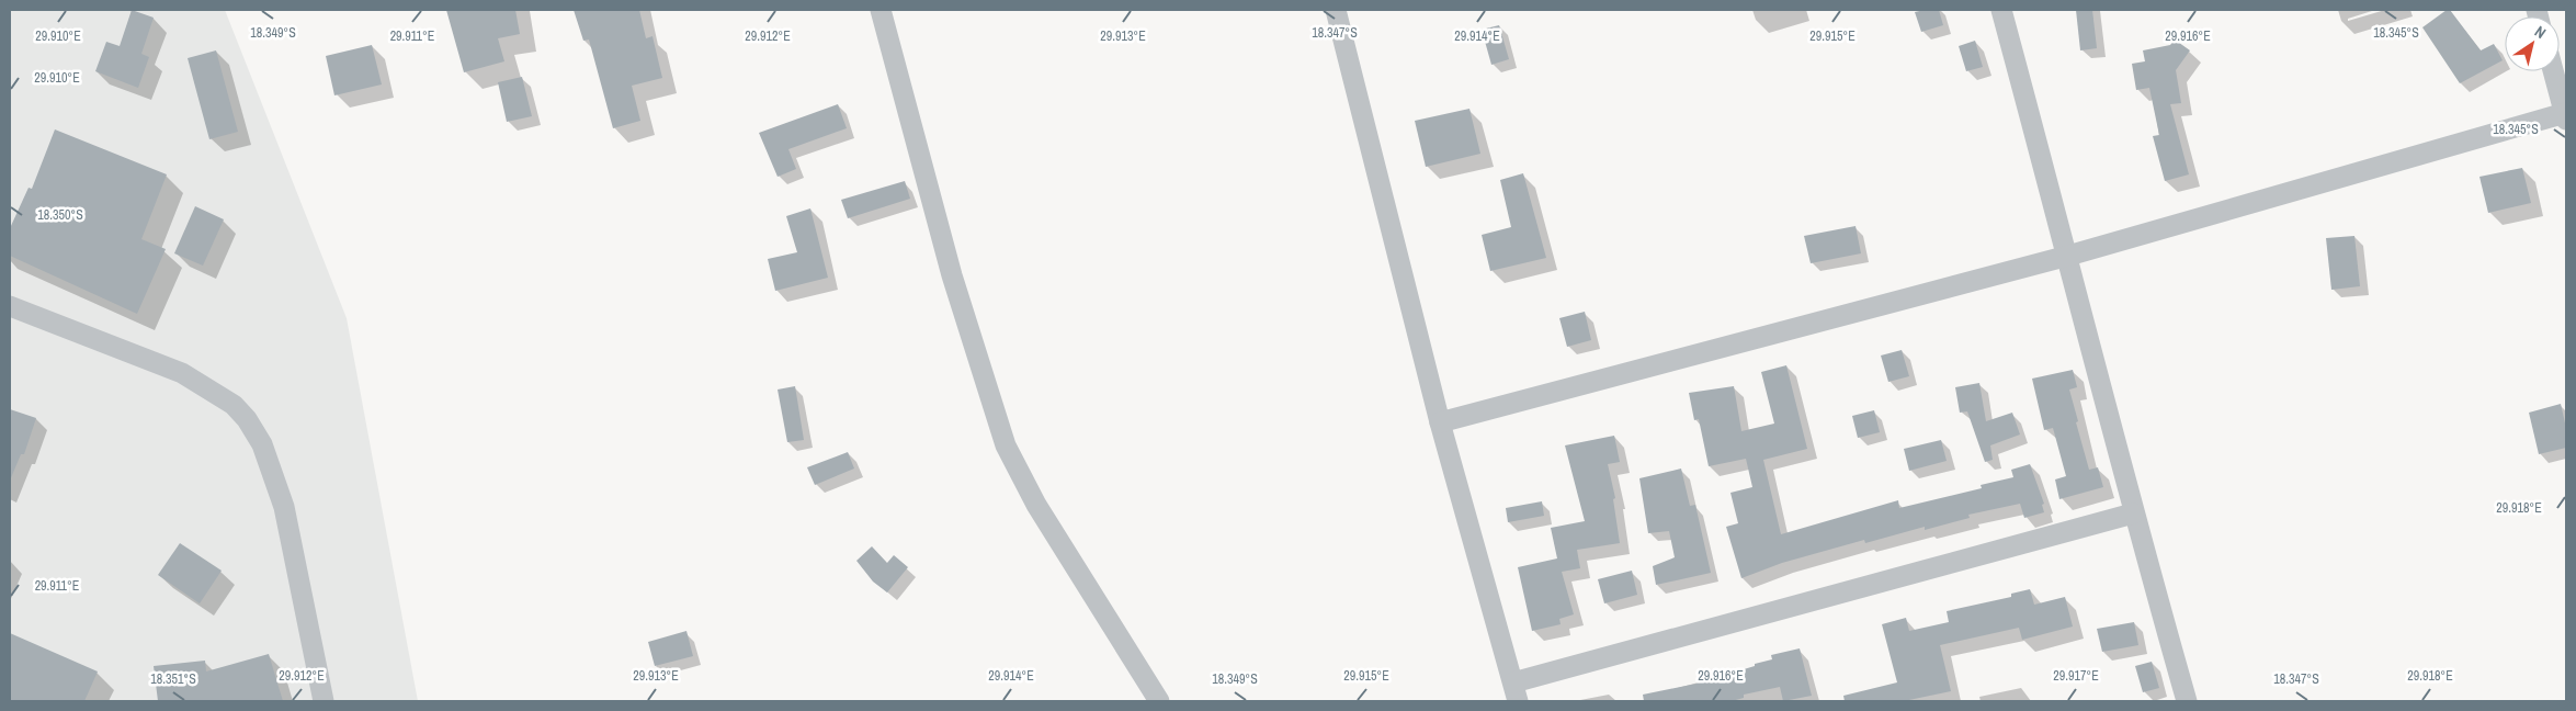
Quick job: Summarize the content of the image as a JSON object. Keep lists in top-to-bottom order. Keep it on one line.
{"north":"top right","coordinates":["18.347°S","18.349°S","18.345°S","29.910°E","29.911°E","29.912°E","29.913°E","29.914°E","29.915°E","29.916°E","18.350°S","29.918°E","29.917°E","18.351°S"]}
